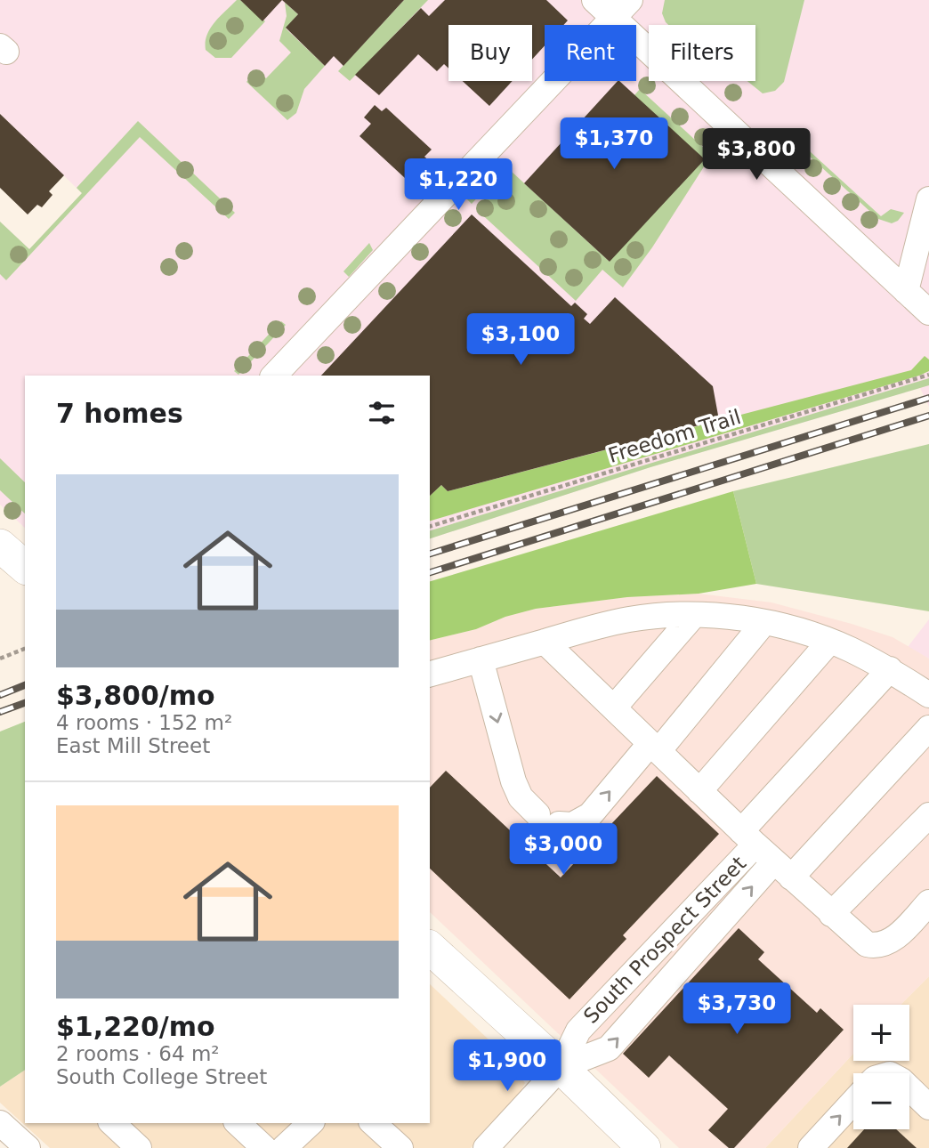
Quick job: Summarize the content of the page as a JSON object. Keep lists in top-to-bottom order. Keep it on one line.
{"streets":{"street":["South Prospect Street"],"path":["Freedom Trail"]},"page":{"chip":["Buy","Rent","Filters"],"price":["$1,370","$3,800","$1,220","$3,100","$3,000","$3,730","$1,900"],"heading":"7 homes","list":[{"name":"$3,800/mo","note":"4 rooms · 152 m² · East Mill Street"},{"name":"$1,220/mo","note":"2 rooms · 64 m² · South College Street"}],"map_buttons":["+","−"]}}
